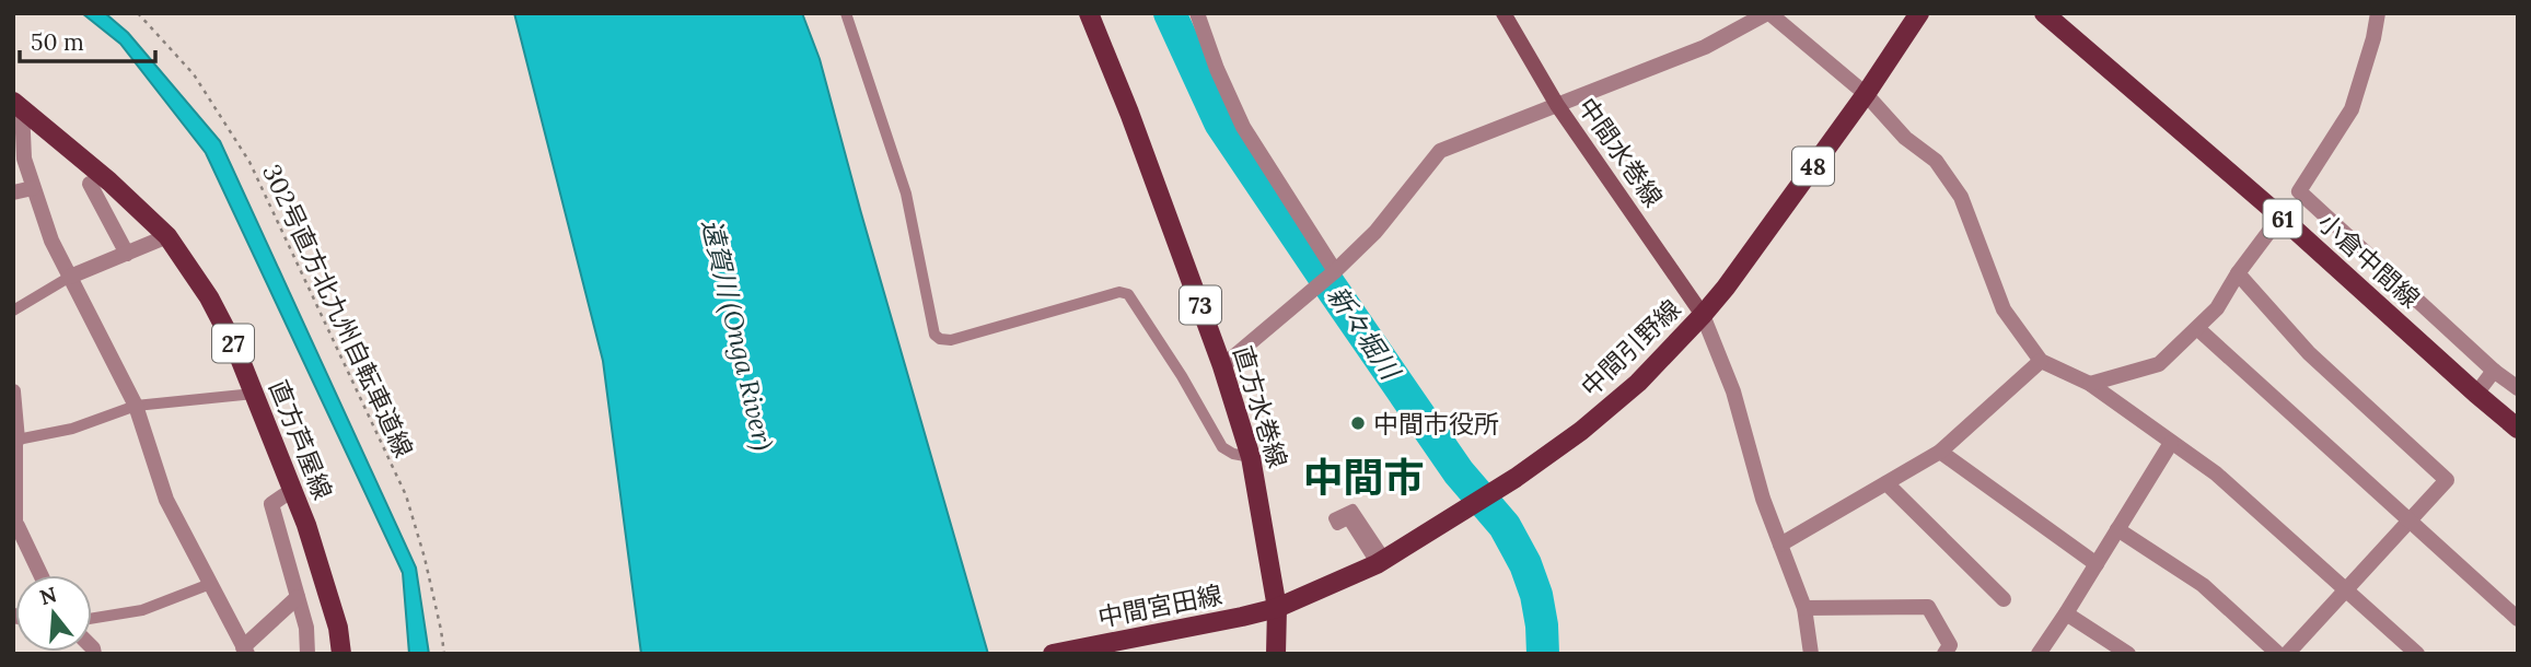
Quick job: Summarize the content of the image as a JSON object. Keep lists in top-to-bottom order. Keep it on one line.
{"streets":{"main road":["中間水巻線","48","61","小倉中間線","73","27","中間引野線","直方水巻線","直方芦屋線","中間宮田線"],"path":["302号直方北九州自転車道線"]},"crossings":[["中間水巻線","中間引野線"],["中間引野線","直方水巻線"],["中間引野線","中間宮田線"],["直方水巻線","中間宮田線"]],"districts":["中間市"],"water":["新々堀川","遠賀川 (Onga River)"],"places":["中間市役所"],"scale_bar":"50 m","north":"top"}
